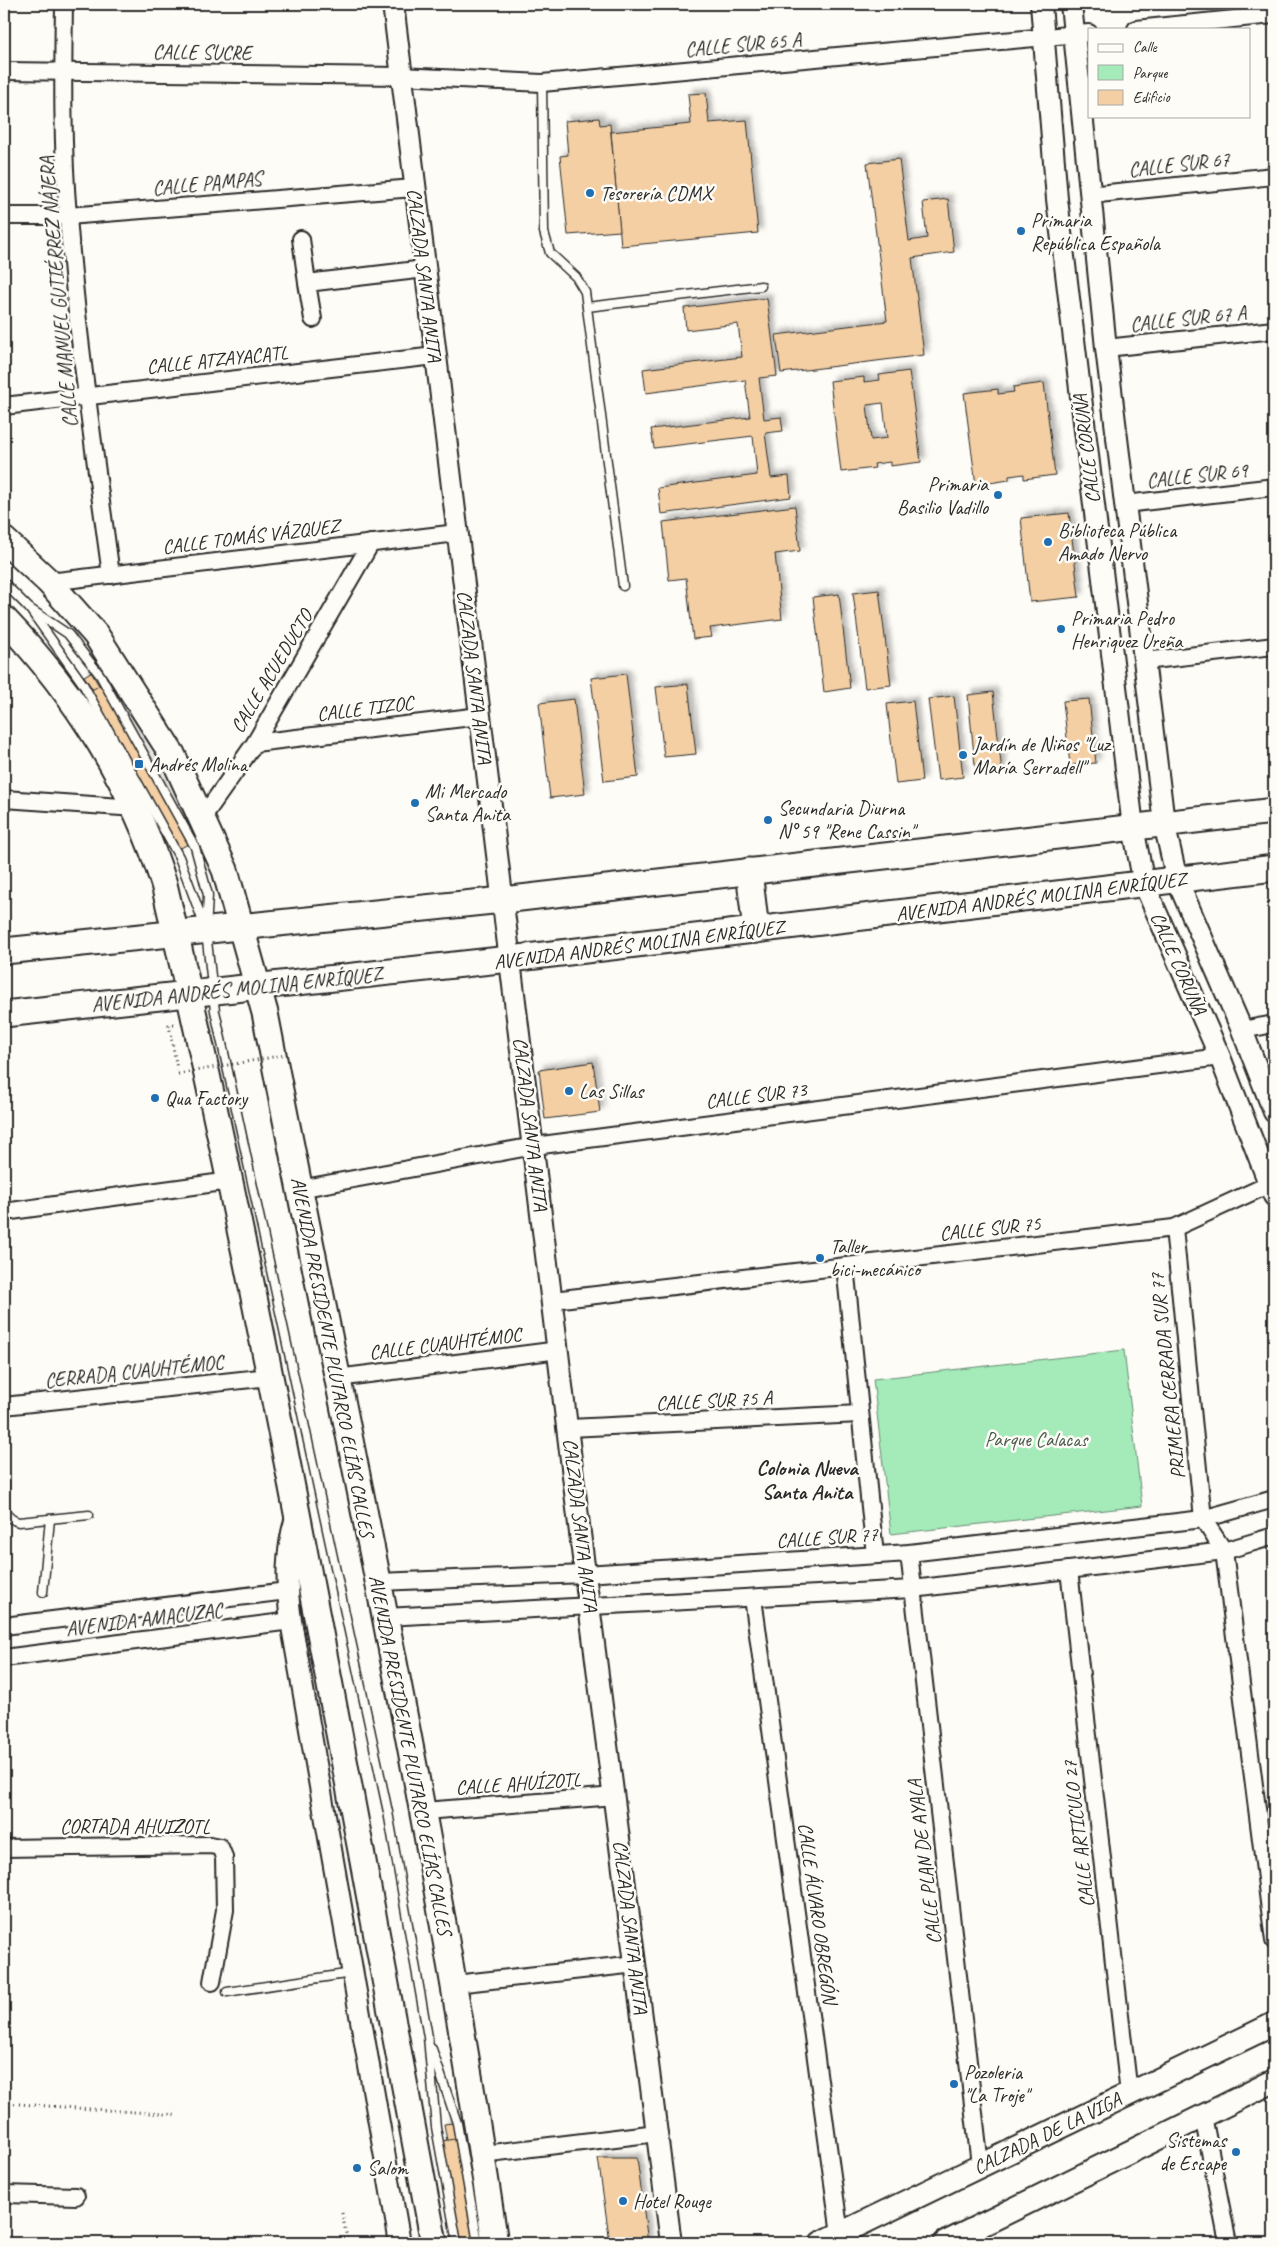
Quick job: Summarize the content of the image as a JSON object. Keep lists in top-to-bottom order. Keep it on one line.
{"streets":{"main road":["AVENIDA ANDRÉS MOLINA ENRÍQUEZ","AVENIDA PRESIDENTE PLUTARCO ELÍAS CALLES","CALZADA DE LA VIGA"],"street":["CALLE SUR 65 A","CALLE SUCRE","CALLE SUR 67","CALLE PAMPAS","CALZADA SANTA ANITA","CALLE MANUEL GUTIÉRREZ NÁJERA","CALLE SUR 67 A","CALLE ATZAYACATL","CALLE CORUÑA","CALLE SUR 69","CALLE TOMÁS VÁZQUEZ","CALLE ACUEDUCTO","CALLE TIZOC","CALLE SUR 73","CALLE SUR 75","CALLE CUAUHTÉMOC","CERRADA CUAUHTÉMOC","PRIMERA CERRADA SUR 77","CALLE SUR 75 A","CALLE SUR 77","AVENIDA AMACUZAC","CALLE AHUÍZOTL","CORTADA AHUIZOTL","CALLE ARTICULO 27","CALLE PLAN DE AYALA","CALLE ÁLVARO OBREGÓN"]},"crossings":[["CALLE SUR 65 A","CALLE SUCRE"],["CALLE SUR 65 A","CALZADA SANTA ANITA"],["CALLE SUR 65 A","CALLE CORUÑA"],["CALLE SUCRE","CALZADA SANTA ANITA"],["CALLE SUCRE","CALLE MANUEL GUTIÉRREZ NÁJERA"],["CALLE SUR 67","CALLE CORUÑA"],["CALLE PAMPAS","CALZADA SANTA ANITA"],["CALLE PAMPAS","CALLE MANUEL GUTIÉRREZ NÁJERA"],["CALZADA SANTA ANITA","CALLE ATZAYACATL"],["CALZADA SANTA ANITA","CALLE TOMÁS VÁZQUEZ"],["CALZADA SANTA ANITA","CALLE TIZOC"],["CALZADA SANTA ANITA","AVENIDA ANDRÉS MOLINA ENRÍQUEZ"],["CALZADA SANTA ANITA","CALLE SUR 73"],["CALZADA SANTA ANITA","CALLE SUR 75"],["CALZADA SANTA ANITA","CALLE CUAUHTÉMOC"],["CALZADA SANTA ANITA","CALLE SUR 75 A"],["CALZADA SANTA ANITA","CALLE SUR 77"],["CALZADA SANTA ANITA","CALLE AHUÍZOTL"],["CALLE MANUEL GUTIÉRREZ NÁJERA","CALLE ATZAYACATL"],["CALLE MANUEL GUTIÉRREZ NÁJERA","CALLE TOMÁS VÁZQUEZ"],["CALLE SUR 67 A","CALLE CORUÑA"],["CALLE CORUÑA","CALLE SUR 69"],["CALLE CORUÑA","AVENIDA ANDRÉS MOLINA ENRÍQUEZ"],["CALLE CORUÑA","CALLE SUR 73"],["CALLE CORUÑA","CALLE SUR 75"],["CALLE TOMÁS VÁZQUEZ","CALLE ACUEDUCTO"],["CALLE TOMÁS VÁZQUEZ","AVENIDA PRESIDENTE PLUTARCO ELÍAS CALLES"],["CALLE ACUEDUCTO","CALLE TIZOC"],["CALLE ACUEDUCTO","AVENIDA PRESIDENTE PLUTARCO ELÍAS CALLES"],["AVENIDA ANDRÉS MOLINA ENRÍQUEZ","AVENIDA PRESIDENTE PLUTARCO ELÍAS CALLES"],["CALLE SUR 73","AVENIDA PRESIDENTE PLUTARCO ELÍAS CALLES"],["CALLE SUR 75","PRIMERA CERRADA SUR 77"],["CALLE CUAUHTÉMOC","AVENIDA PRESIDENTE PLUTARCO ELÍAS CALLES"],["AVENIDA PRESIDENTE PLUTARCO ELÍAS CALLES","CALLE SUR 77"],["AVENIDA PRESIDENTE PLUTARCO ELÍAS CALLES","CALLE AHUÍZOTL"],["PRIMERA CERRADA SUR 77","CALLE SUR 77"],["CALLE SUR 77","CALLE PLAN DE AYALA"],["CALLE ARTICULO 27","CALZADA DE LA VIGA"],["CALLE PLAN DE AYALA","CALZADA DE LA VIGA"],["CALLE ÁLVARO OBREGÓN","CALZADA DE LA VIGA"]],"districts":["Colonia Nueva Santa Anita"],"parks":["Parque Calacas"],"places":{"other":["Tesorería CDMX","Primaria República Española","Primaria Basilio Vadillo","Biblioteca Pública Amado Nervo","Primaria Pedro Henriquez Ureña","Jardín de Niños \"Luz María Serradell\"","Mi Mercado Santa Anita","Secundaria Diurna N° 59 \"Rene Cassin\"","Las Sillas","Qua Factory","Taller bici-mecánico","Pozoleria \"La Troje\"","Sistemas de Escape","Salom","Hotel Rouge"],"transit":["Andrés Molina"]},"legend":["Calle","Parque","Edificio"]}
